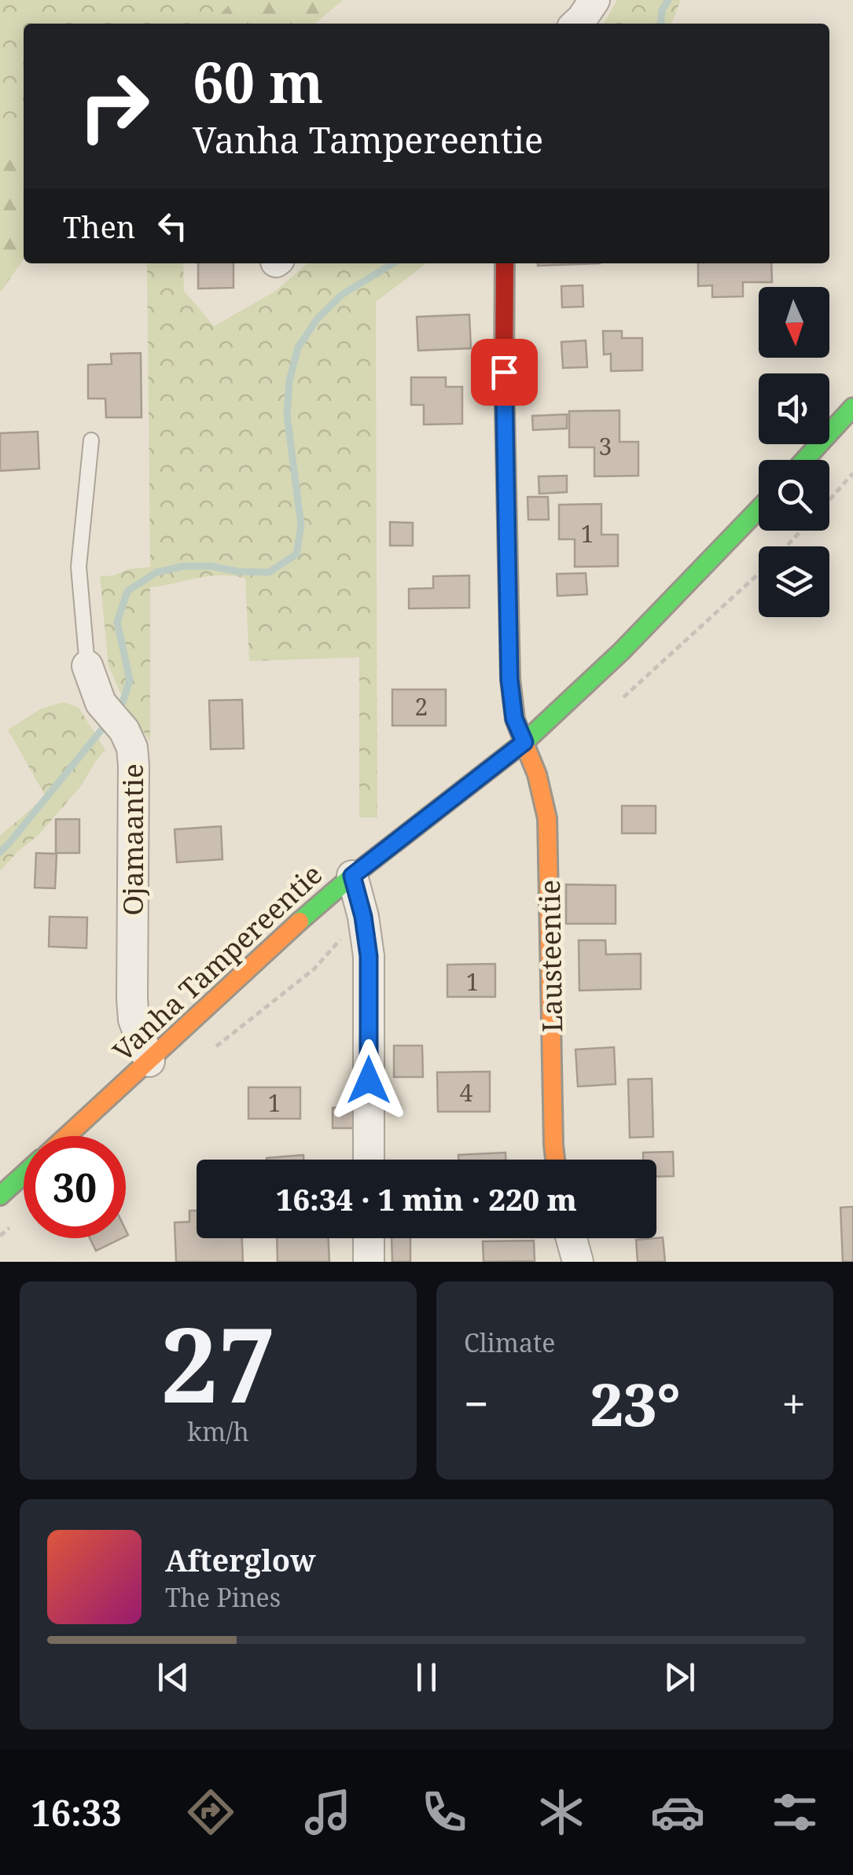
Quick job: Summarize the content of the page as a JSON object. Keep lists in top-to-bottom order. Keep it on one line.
{"streets":{"main road":["Lausteentie","Vanha Tampereentie"],"street":["Ojamaantie"]},"crossings":[["Ojamaantie","Vanha Tampereentie"],["Lausteentie","Vanha Tampereentie"]],"house_numbers":["3","1","2","1","4","1"],"north":"bottom","page":{"turn":["60 m","Vanha Tampereentie"],"then":"Then","limit":"30","trip":"16:34 · 1 min · 220 m","tile":[["27","km/h"],"Climate"],"heat":["−","23°","+"],"song":["Afterglow","The Pines"],"tabs":"16:33"}}
